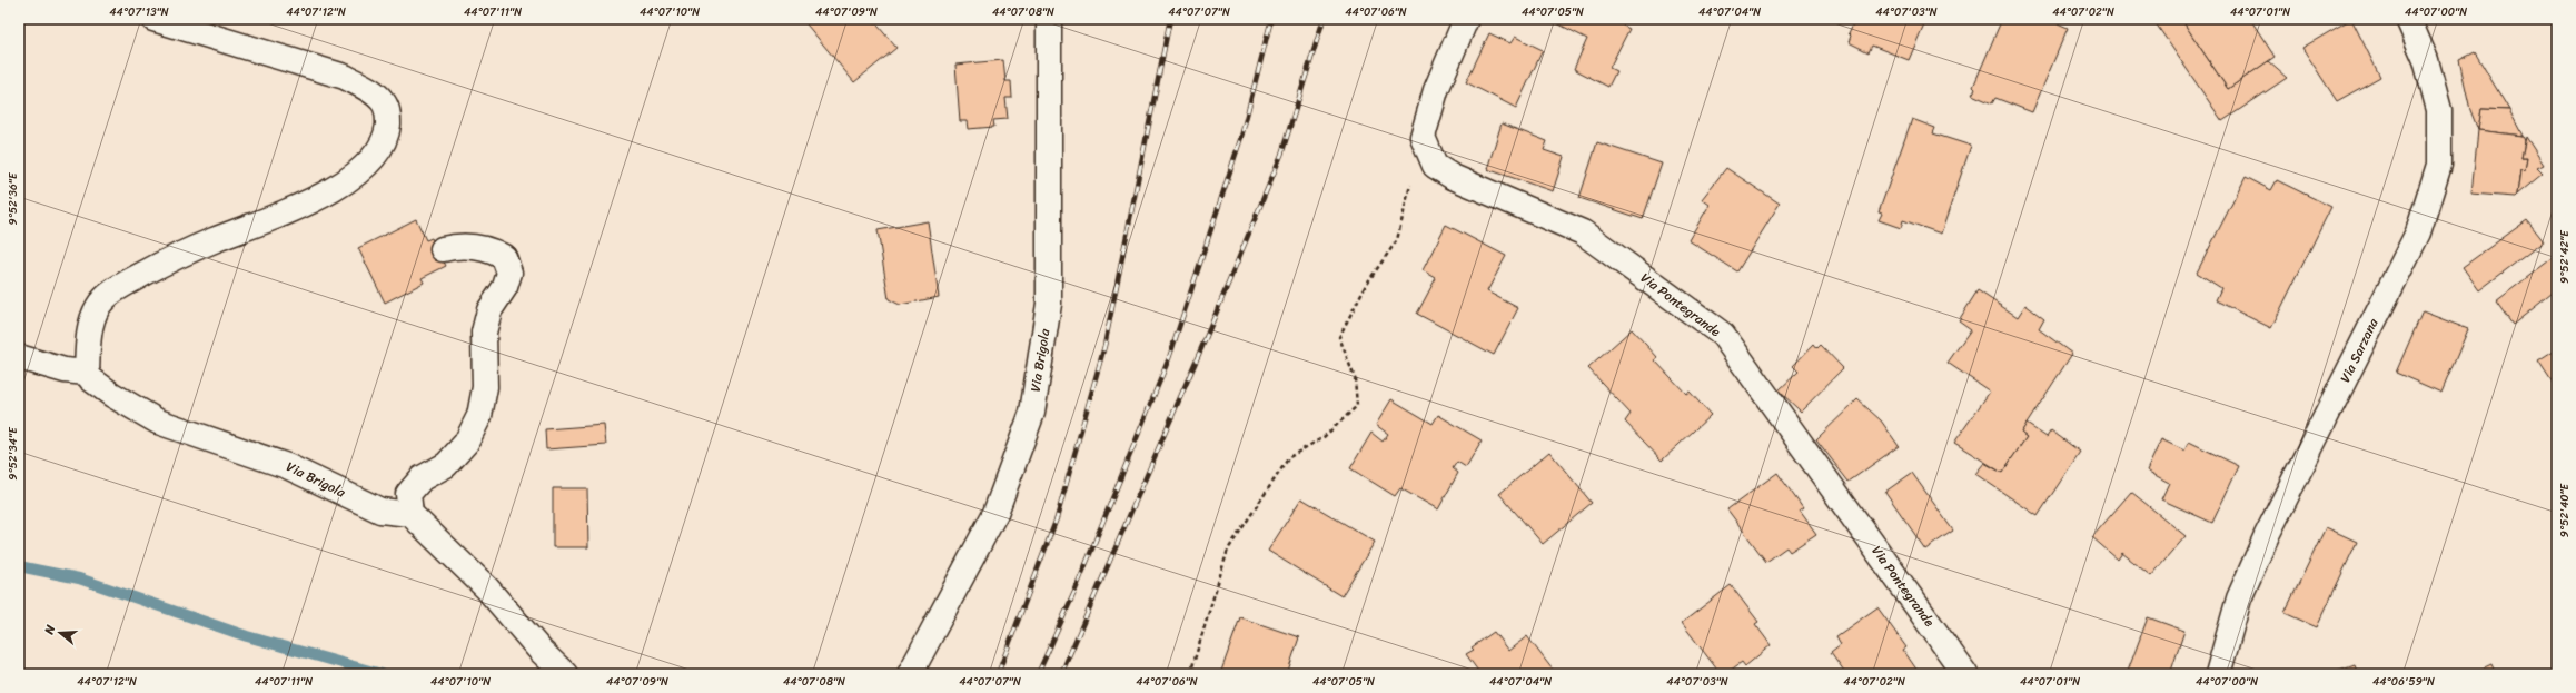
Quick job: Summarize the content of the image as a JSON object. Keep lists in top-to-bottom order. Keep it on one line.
{"streets":{"street":["Via Pontegrande","Via Sarzana","Via Brigola"]},"north":"left","coordinates":["44°07'13\"N","44°07'12\"N","44°07'11\"N","44°07'10\"N","44°07'09\"N","44°07'08\"N","44°07'07\"N","44°07'06\"N","44°07'05\"N","44°07'04\"N","44°07'03\"N","44°07'02\"N","44°07'01\"N","44°07'00\"N","9°52'36\"E","9°52'42\"E","9°52'34\"E","9°52'40\"E","44°06'59\"N"]}
